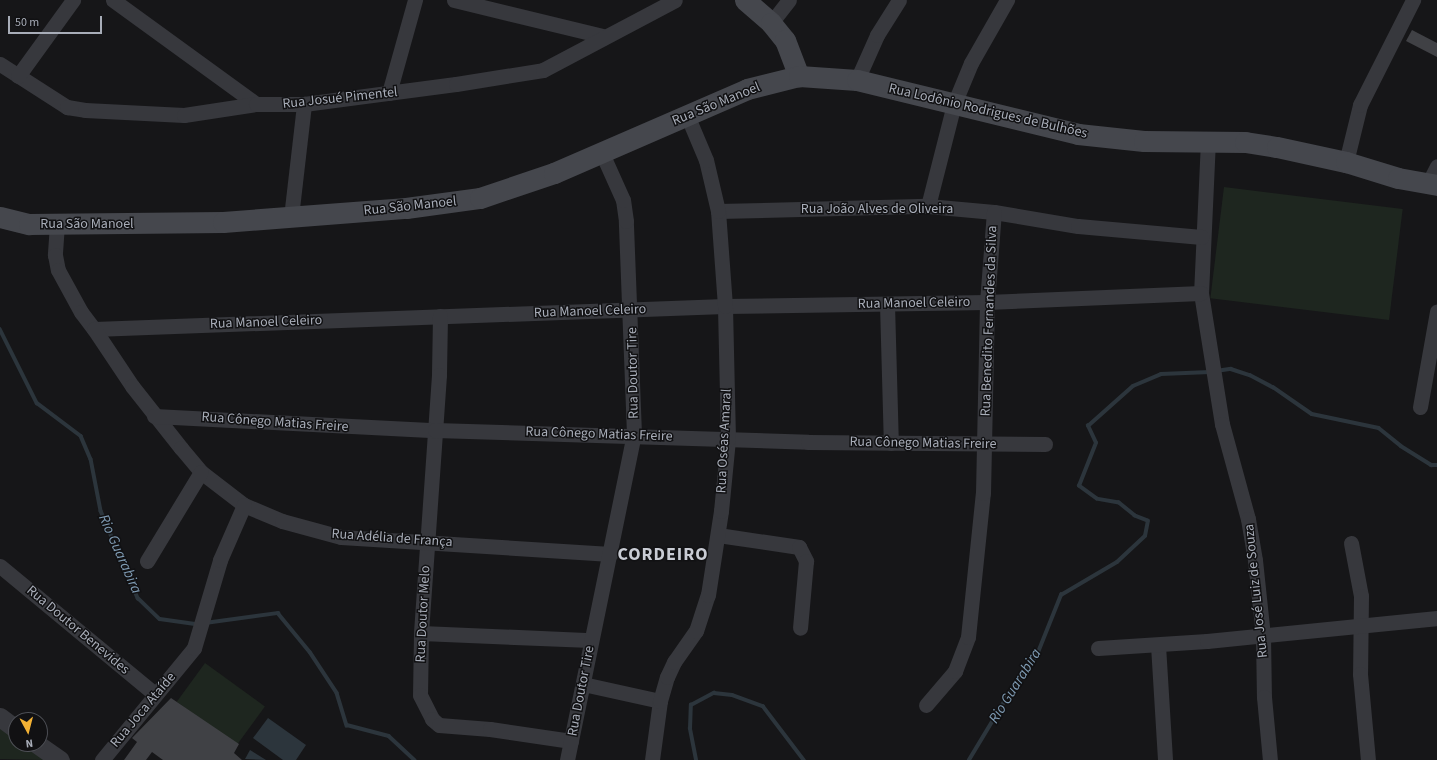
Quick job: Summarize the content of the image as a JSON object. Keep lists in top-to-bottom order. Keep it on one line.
{"streets":{"main road":["Rua São Manoel","Rua Lodônio Rodrigues de Bulhões"],"street":["Rua Josué Pimentel","Rua João Alves de Oliveira","Rua Manoel Celeiro","Rua Benedito Fernandes da Silva","Rua Doutor Tire","Rua Cônego Matias Freire","Rua Oséas Amaral","Rua Adélia de França","Rua José Luiz de Souza","Rua Doutor Melo","Rua Doutor Benevides","Rua Joca Ataíde"]},"crossings":[["Rua São Manoel","Rua Lodônio Rodrigues de Bulhões"],["Rua São Manoel","Rua Doutor Tire"],["Rua São Manoel","Rua Oséas Amaral"],["Rua Lodônio Rodrigues de Bulhões","Rua José Luiz de Souza"],["Rua João Alves de Oliveira","Rua Benedito Fernandes da Silva"],["Rua João Alves de Oliveira","Rua Oséas Amaral"],["Rua João Alves de Oliveira","Rua José Luiz de Souza"],["Rua Manoel Celeiro","Rua Benedito Fernandes da Silva"],["Rua Manoel Celeiro","Rua Doutor Tire"],["Rua Manoel Celeiro","Rua Oséas Amaral"],["Rua Manoel Celeiro","Rua Adélia de França"],["Rua Manoel Celeiro","Rua José Luiz de Souza"],["Rua Manoel Celeiro","Rua Doutor Melo"],["Rua Benedito Fernandes da Silva","Rua Cônego Matias Freire"],["Rua Doutor Tire","Rua Cônego Matias Freire"],["Rua Doutor Tire","Rua Adélia de França"],["Rua Doutor Tire","Rua Doutor Melo"],["Rua Cônego Matias Freire","Rua Oséas Amaral"],["Rua Cônego Matias Freire","Rua Adélia de França"],["Rua Cônego Matias Freire","Rua Doutor Melo"],["Rua Adélia de França","Rua Doutor Melo"],["Rua Adélia de França","Rua Joca Ataíde"],["Rua Doutor Benevides","Rua Joca Ataíde"]],"districts":["CORDEIRO"],"water":["Rio Guarabira"],"scale_bar":"50 m","north":"bottom"}
